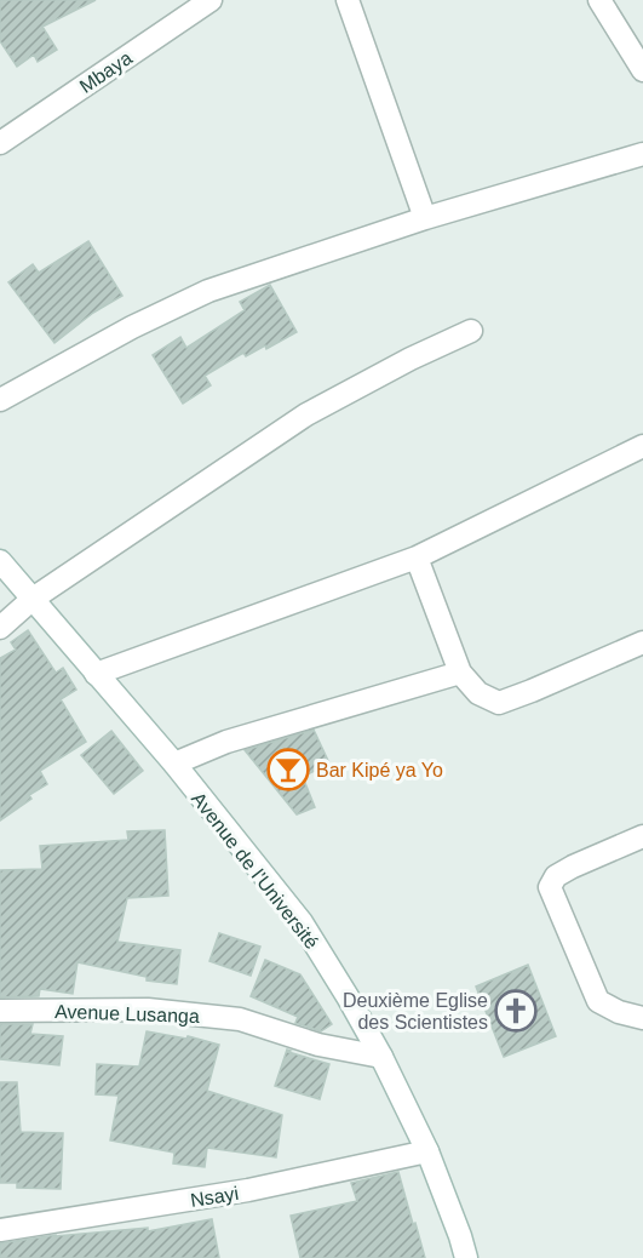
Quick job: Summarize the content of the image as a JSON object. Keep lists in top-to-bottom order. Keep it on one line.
{"streets":{"street":["Mbaya","Avenue de l’Université","Avenue Lusanga","Nsayi"]},"crossings":[["Avenue de l’Université","Avenue Lusanga"],["Avenue de l’Université","Nsayi"]],"places":{"bar":["Bar Kipé ya Yo"],"church":["Deuxième Eglise des Scientistes"]}}
